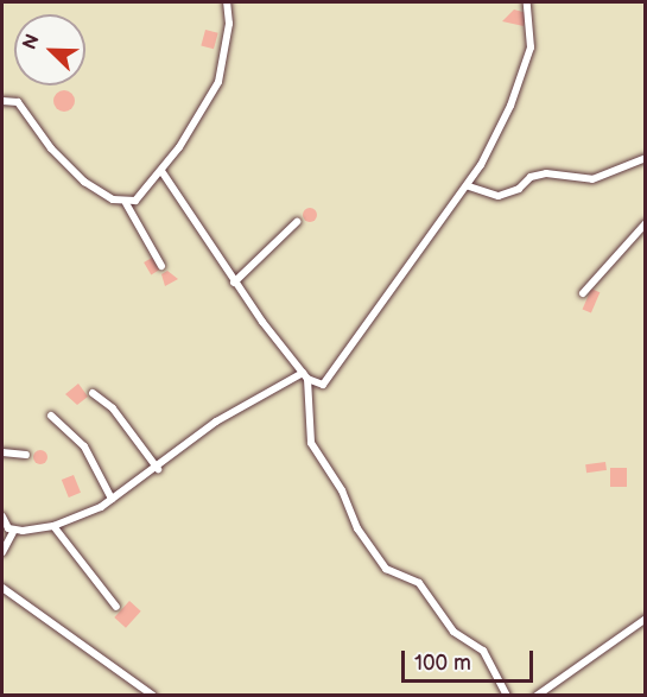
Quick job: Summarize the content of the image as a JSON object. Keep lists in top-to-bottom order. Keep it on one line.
{"scale_bar":"100 m","north":"top left"}
